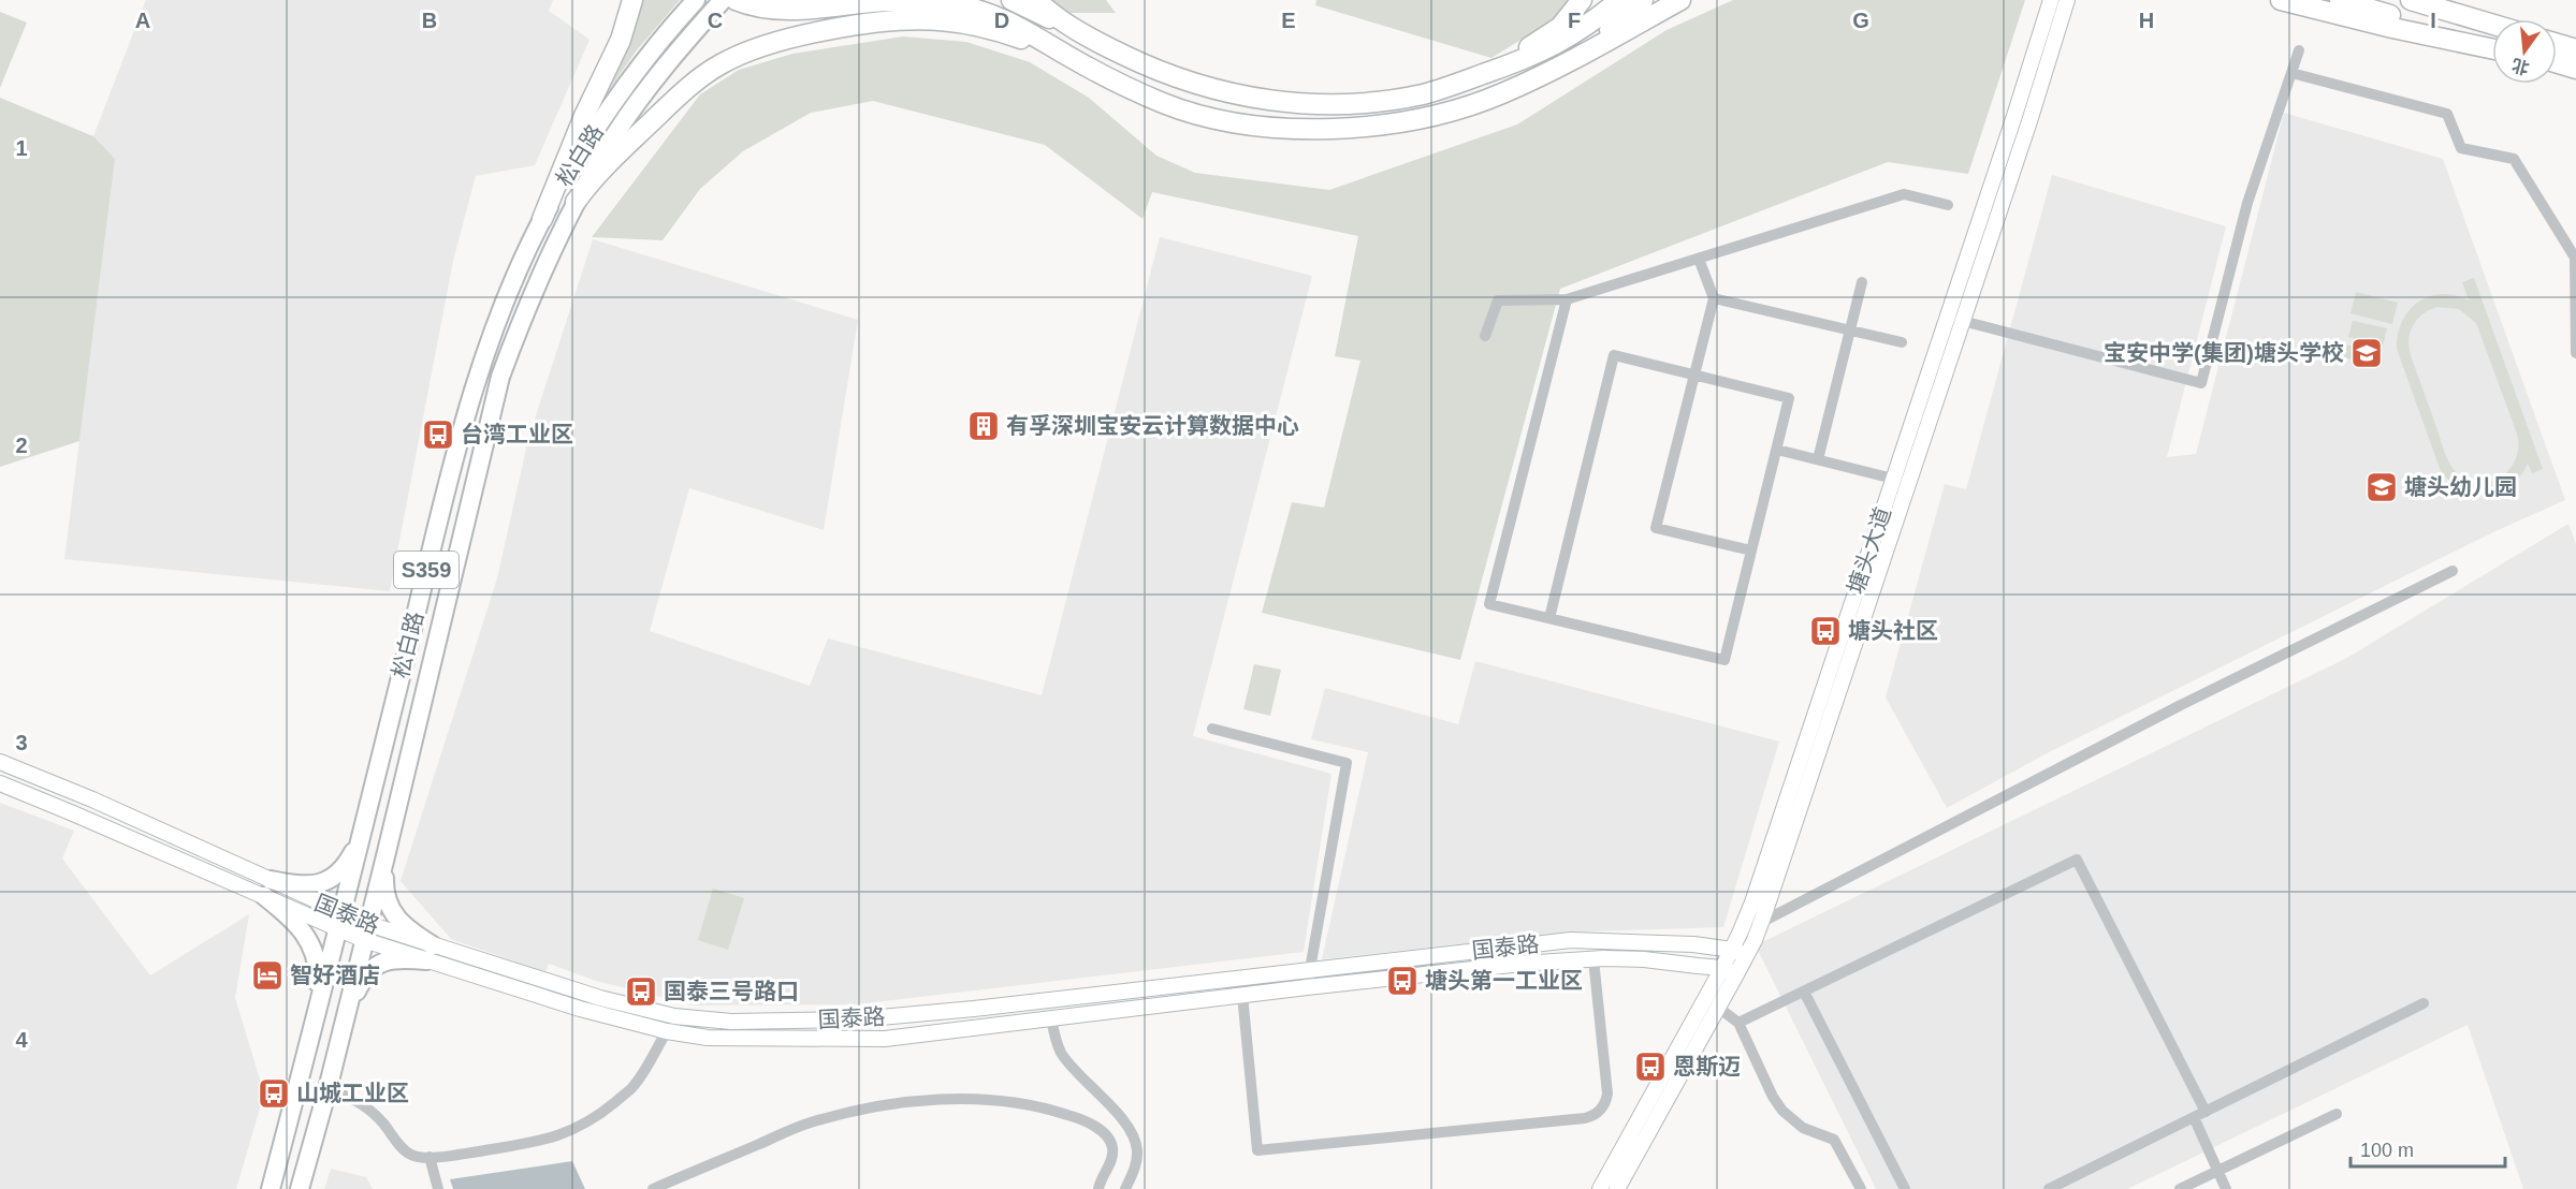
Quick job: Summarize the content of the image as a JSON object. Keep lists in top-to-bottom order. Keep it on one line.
{"streets":{"main road":["松白路","S359"],"street":["塘头大道","国泰路"]},"crossings":[["松白路","国泰路"],["塘头大道","国泰路"]],"places":{"school or university":["宝安中学(集团)塘头学校","塘头幼儿园"],"building":["有孚深圳宝安云计算数据中心"],"bus stop":["台湾工业区","塘头社区","塘头第一工业区","国泰三号路口","恩斯迈","山城工业区"],"hotel":["智好酒店"]},"scale_bar":"100 m","north":"bottom","grid":{"columns":["A","B","C","D","E","F","G","H","I"],"rows":["1","2","3","4"]}}
